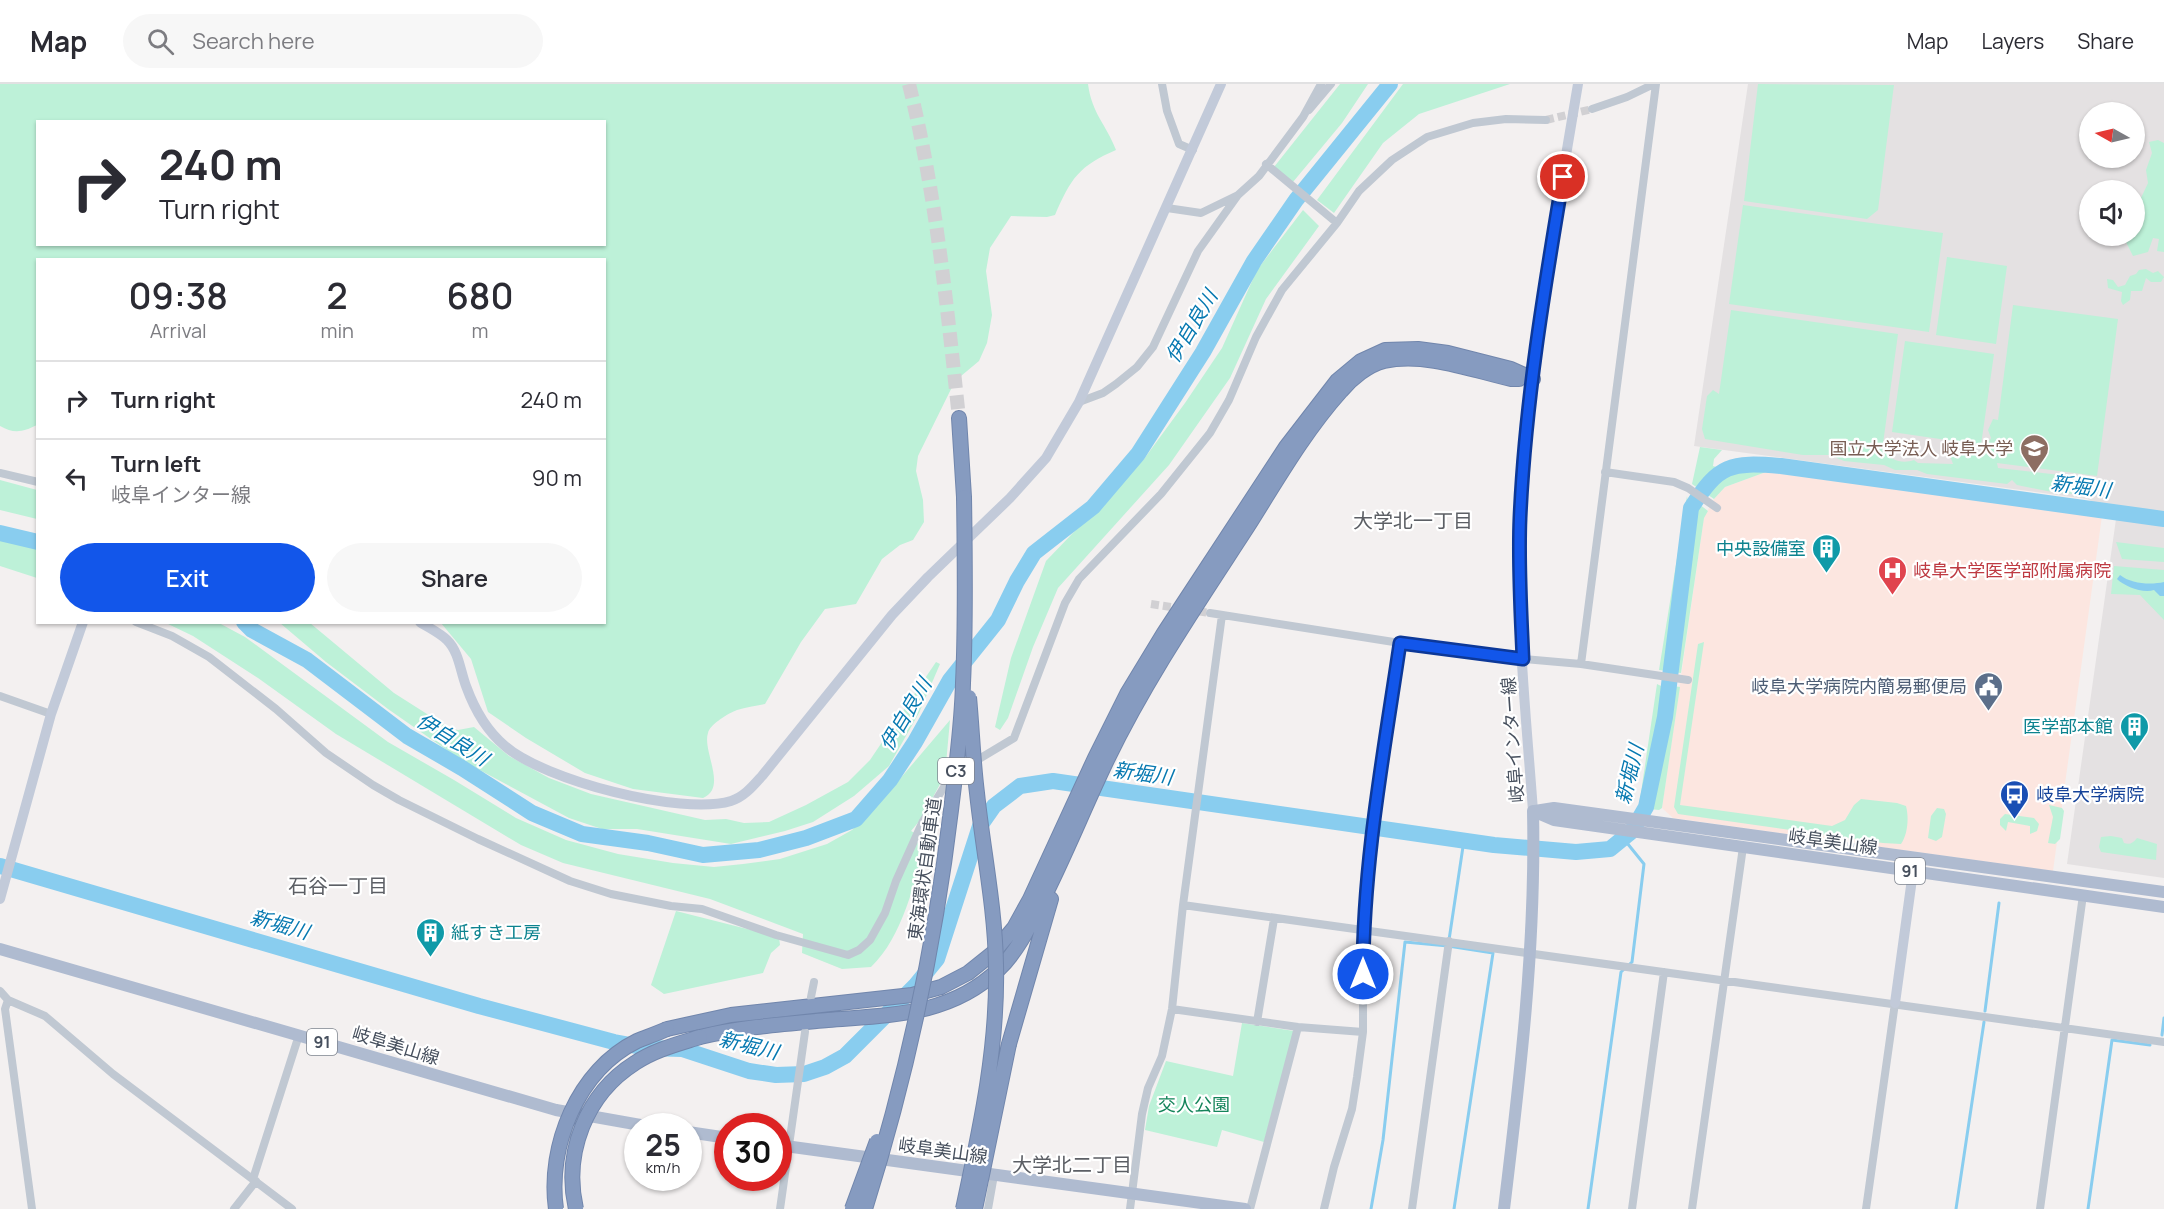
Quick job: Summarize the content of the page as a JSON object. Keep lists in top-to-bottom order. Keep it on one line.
{"streets":{"highway":["C3","東海環状自動車道"],"main road":["岐阜美山線","91"],"street":["岐阜インター線"]},"crossings":[["岐阜インター線","岐阜美山線"]],"districts":["大学北一丁目","石谷一丁目","大学北二丁目"],"water":["伊自良川","新堀川"],"parks":["交人公園"],"places":{"school or university":["国立大学法人 岐阜大学"],"building":["中央設備室","医学部本館","紙すき工房"],"hospital":["岐阜大学医学部附属病院"],"public building":["岐阜大学病院内簡易郵便局"],"bus stop":["岐阜大学病院"]},"north":"left","page":{"header":"Map","search":"Search here","nav":["Map","Layers","Share"],"turn":["240 m","Turn right"],"eta":["09:38","Arrival","2","min","680","m"],"list":[{"name":"Turn right","value":"240 m"},{"name":"Turn left","note":"岐阜インター線","value":"90 m"}],"buttons":["Exit","Share"],"speed":"25 km/h","limit":"30"}}
